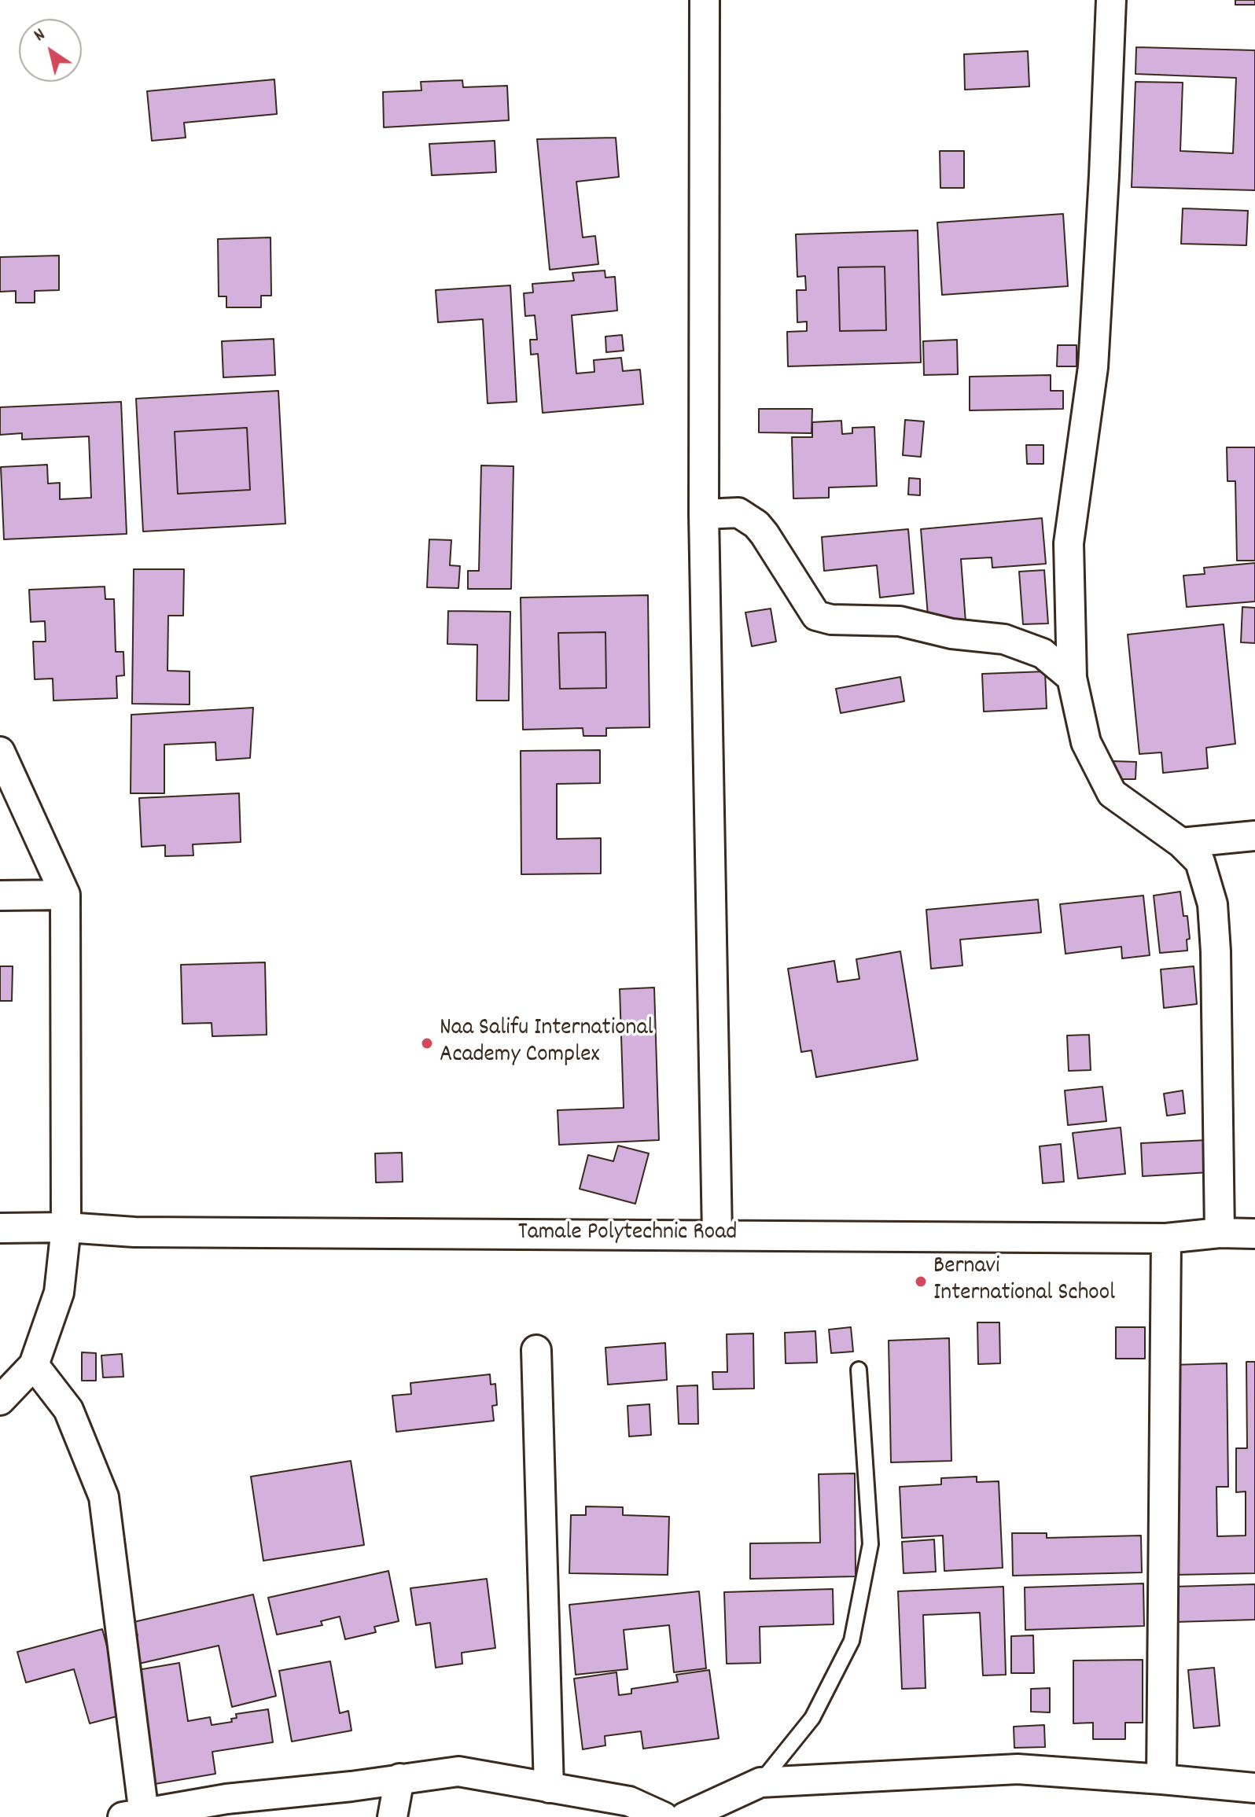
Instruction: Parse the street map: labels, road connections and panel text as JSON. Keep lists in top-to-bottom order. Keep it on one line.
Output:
{"streets":{"street":["Tamale Polytechnic Road"]},"places":["Naa Salifu International Academy Complex","Bernavi International School"],"north":"top left"}
